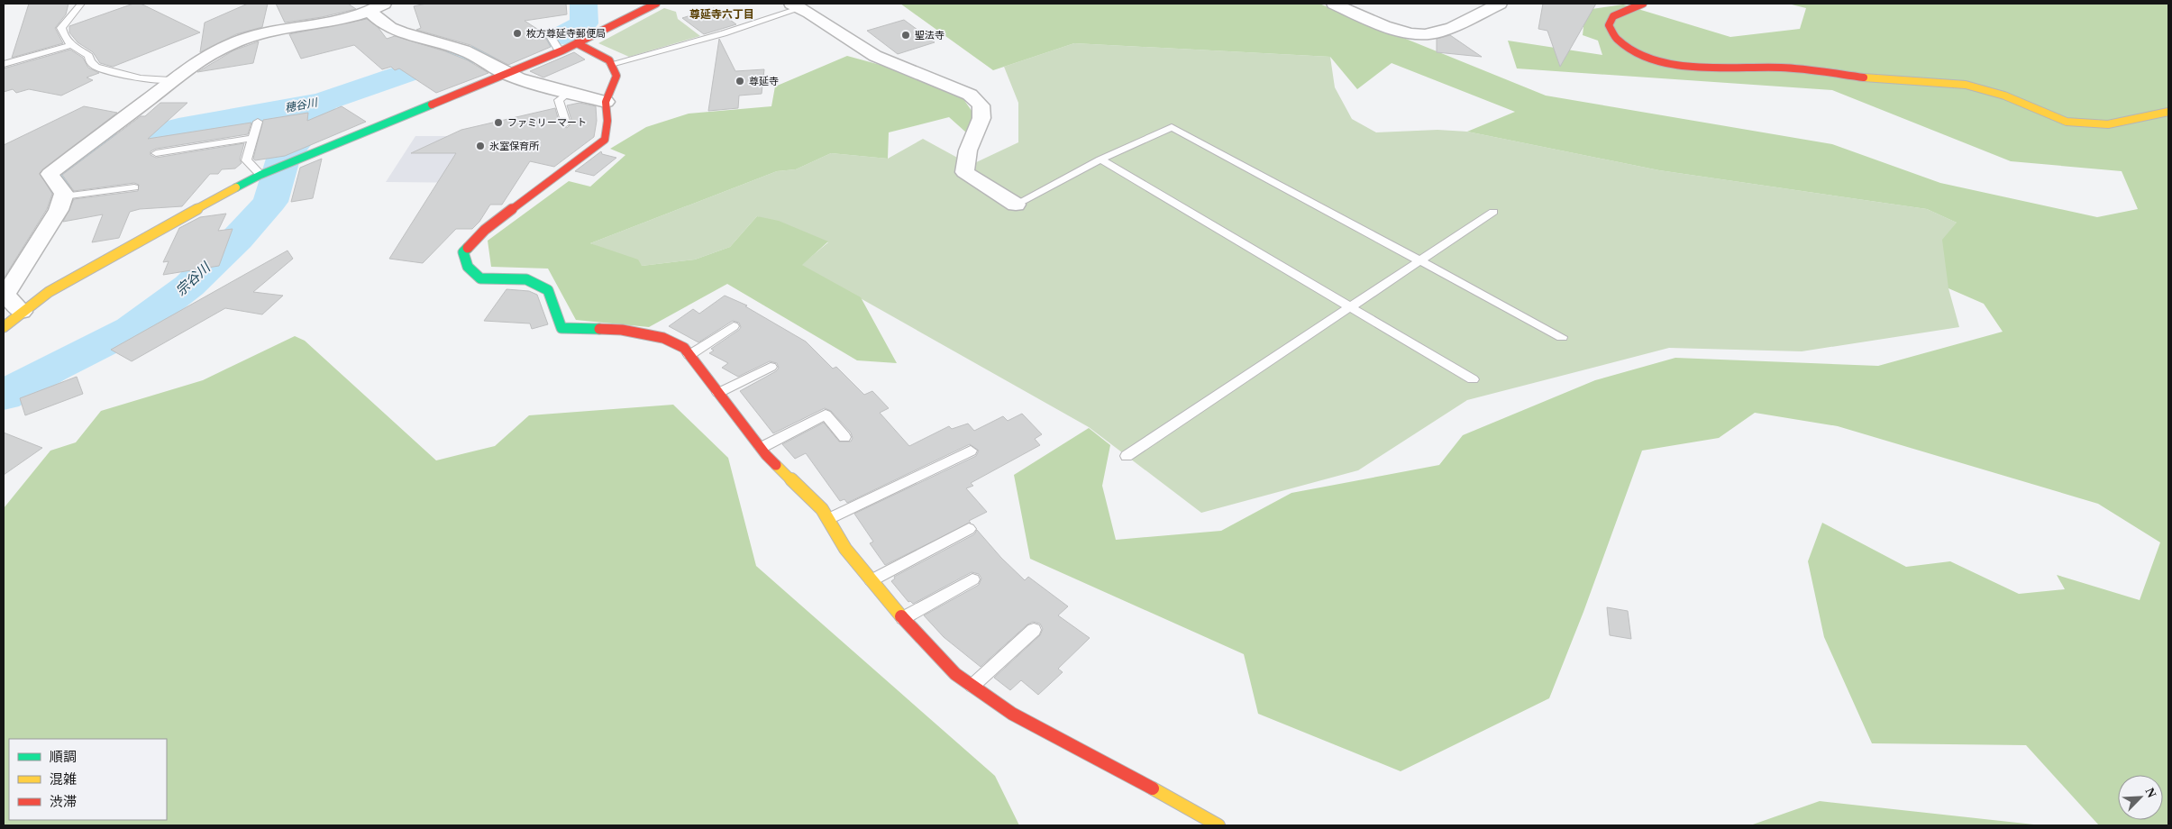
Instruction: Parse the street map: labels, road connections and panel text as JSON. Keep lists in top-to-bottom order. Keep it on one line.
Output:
{"districts":["尊延寺六丁目"],"water":["穂谷川","宗谷川"],"places":["枚方尊延寺郵便局","聖法寺","尊延寺","ファミリーマート","氷室保育所"],"legend":["順調","混雑","渋滞"],"north":"top right"}
